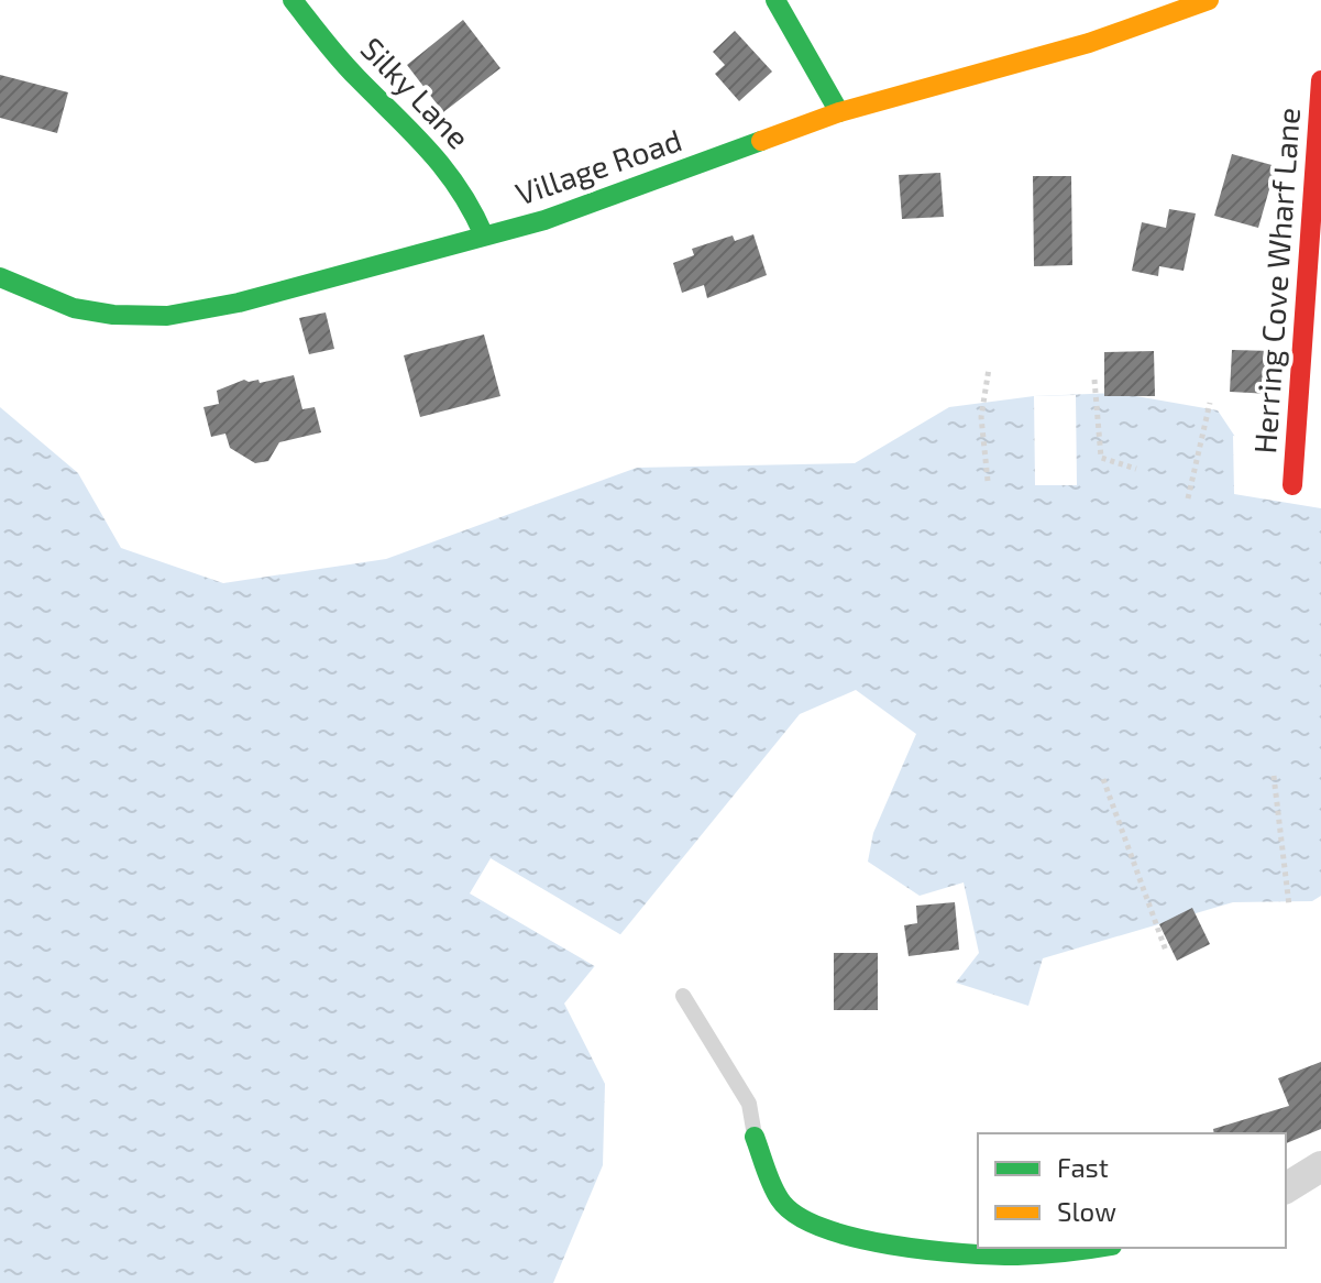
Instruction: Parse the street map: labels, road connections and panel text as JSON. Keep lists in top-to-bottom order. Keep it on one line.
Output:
{"streets":{"street":["Silky Lane","Village Road","Herring Cove Wharf Lane"]},"crossings":[["Silky Lane","Village Road"]],"legend":["Fast","Slow"]}
